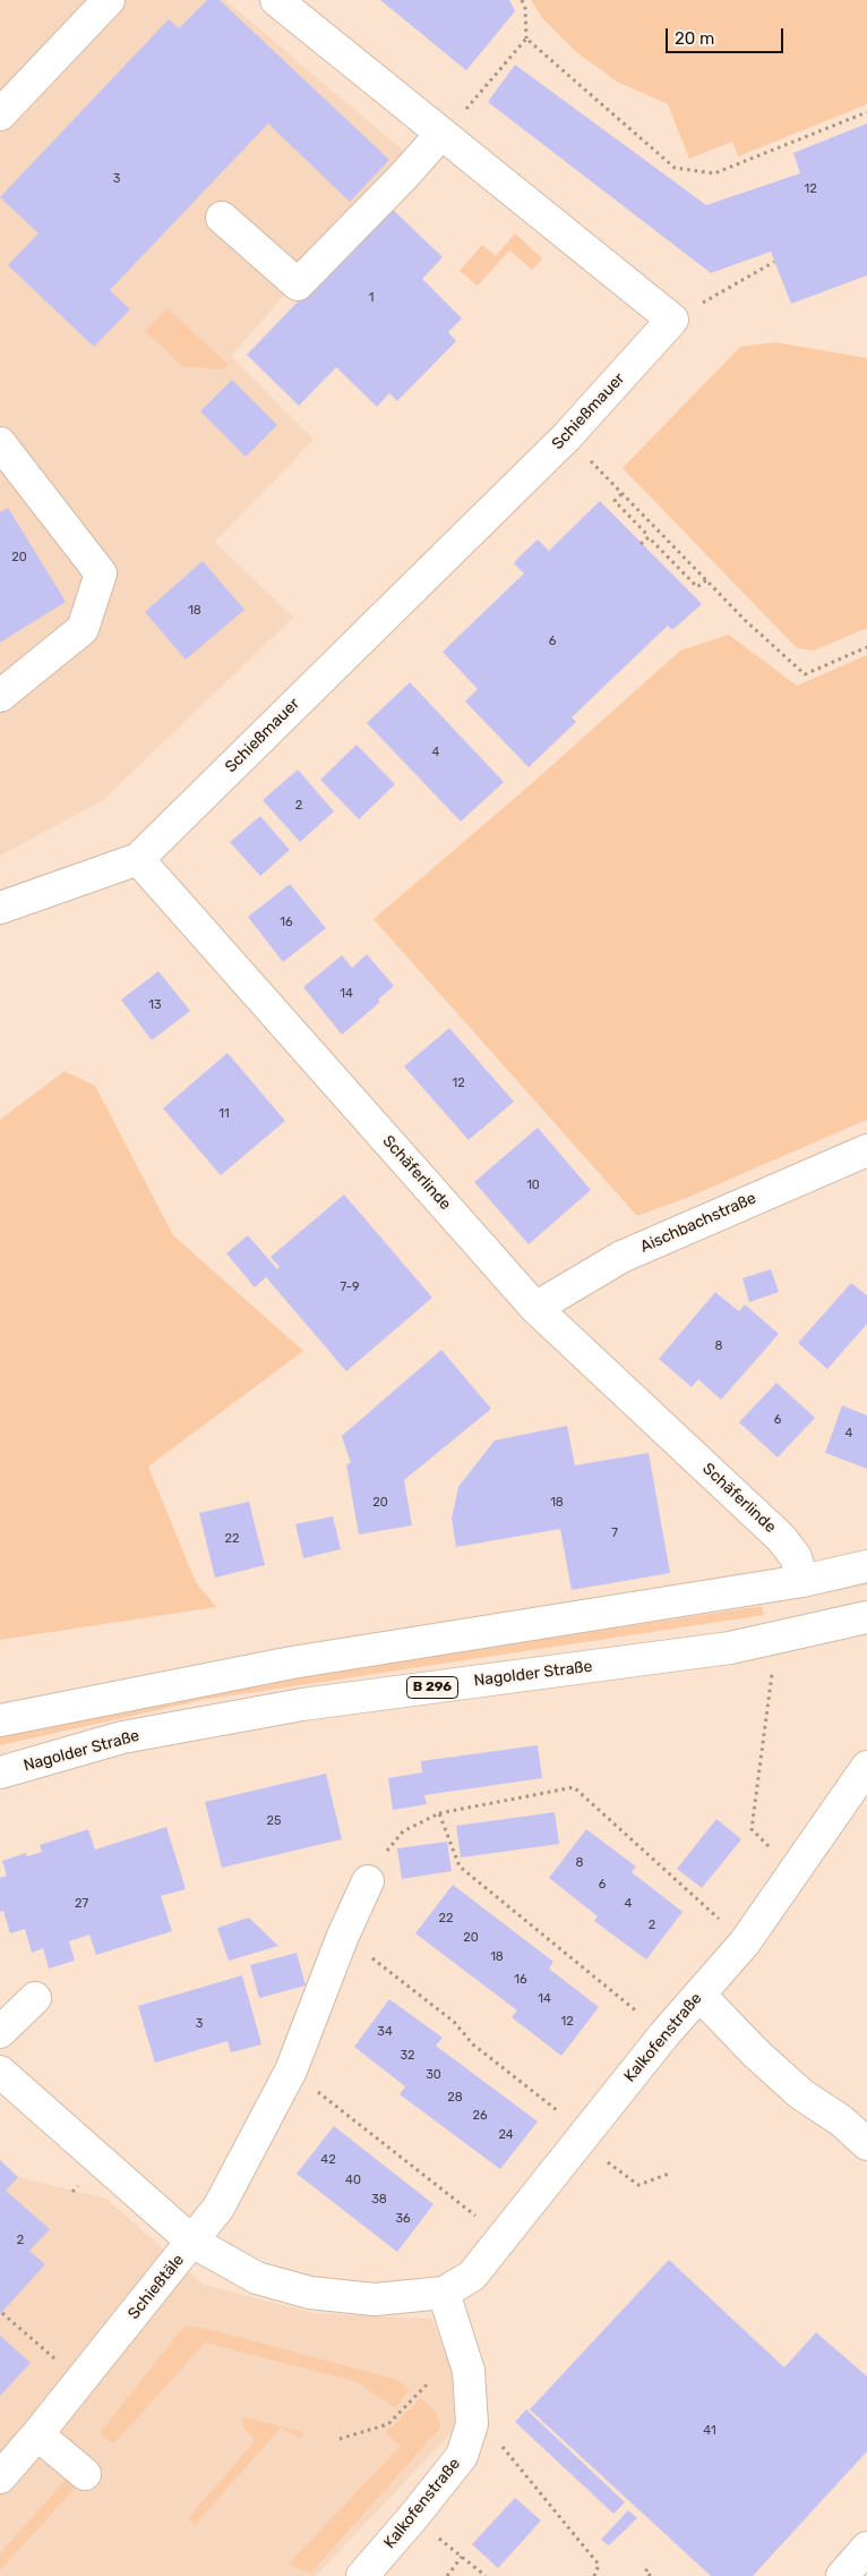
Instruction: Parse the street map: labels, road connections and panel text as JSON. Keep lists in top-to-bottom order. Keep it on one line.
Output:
{"streets":{"street":["Schießmauer","Schäferlinde","Aischbachstraße","Nagolder Straße","B 296","Kalkofenstraße","Schießtäle"]},"crossings":[["Schießmauer","Schäferlinde"],["Schäferlinde","Aischbachstraße"],["Kalkofenstraße","Schießtäle"]],"house_numbers":["3","12","1","20","18","6","4","2","16","14","13","12","11","10","7-9","8","6","4","20","18","7","22","25","8","6","27","4","22","2","20","18","16","14","12","3","34","32","30","28","26","24","42","40","38","36","2","41"],"scale_bar":"20 m"}
